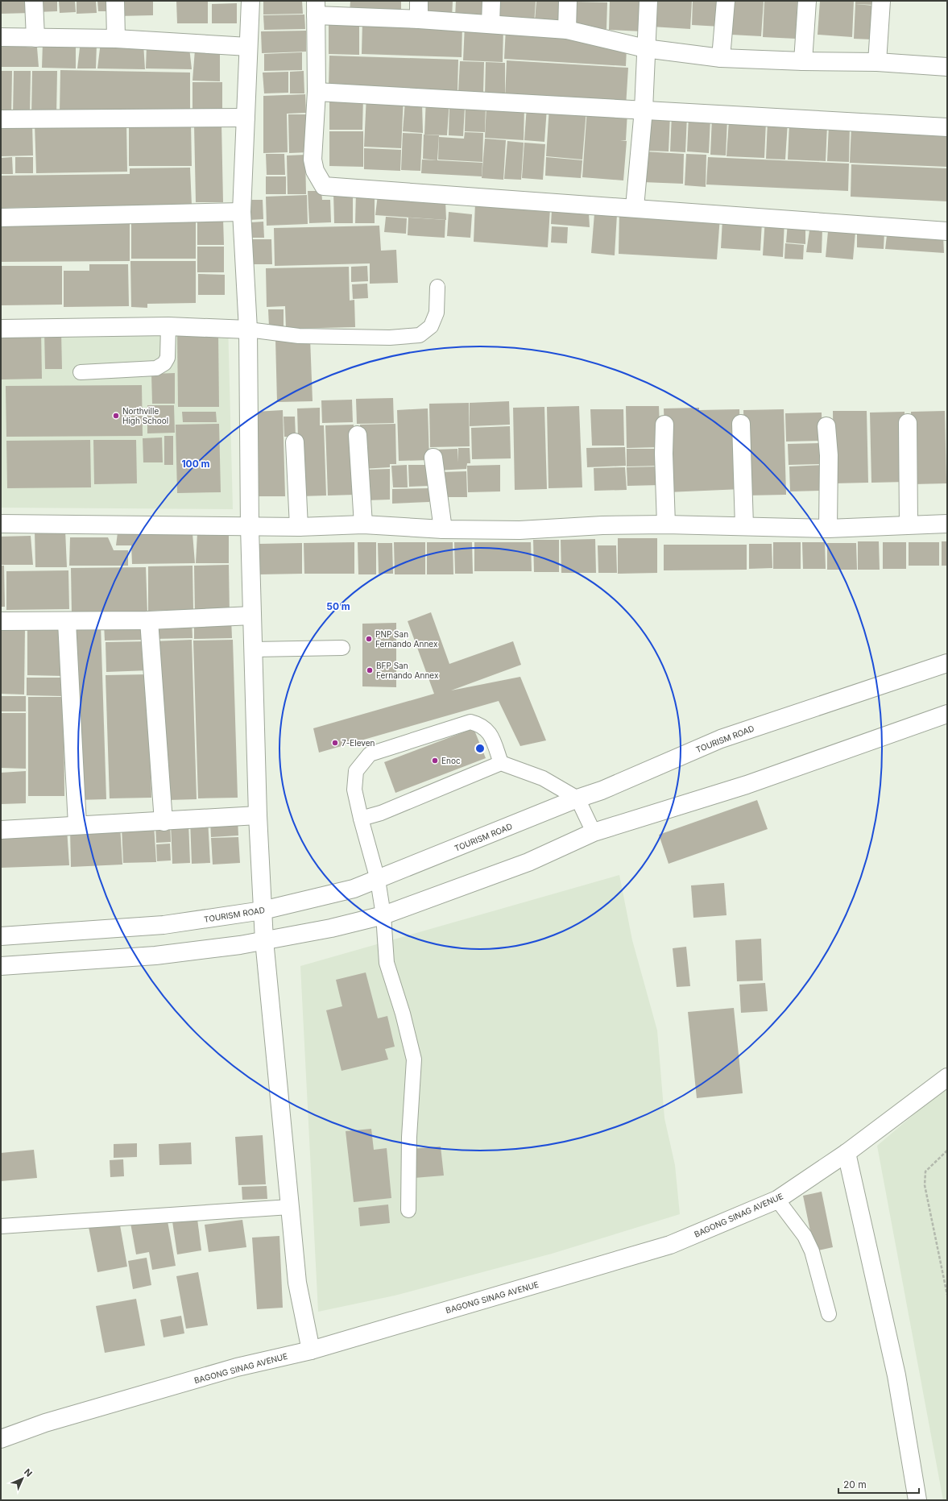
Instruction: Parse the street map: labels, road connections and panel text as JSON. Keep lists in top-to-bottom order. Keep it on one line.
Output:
{"streets":{"street":["TOURISM ROAD","BAGONG SINAG AVENUE"]},"places":["Northville High School","PNP San Fernando Annex","BFP San Fernando Annex","7-Eleven","Enoc"],"scale_bar":"20 m","north":"top right","rings":["100 m","50 m"]}
